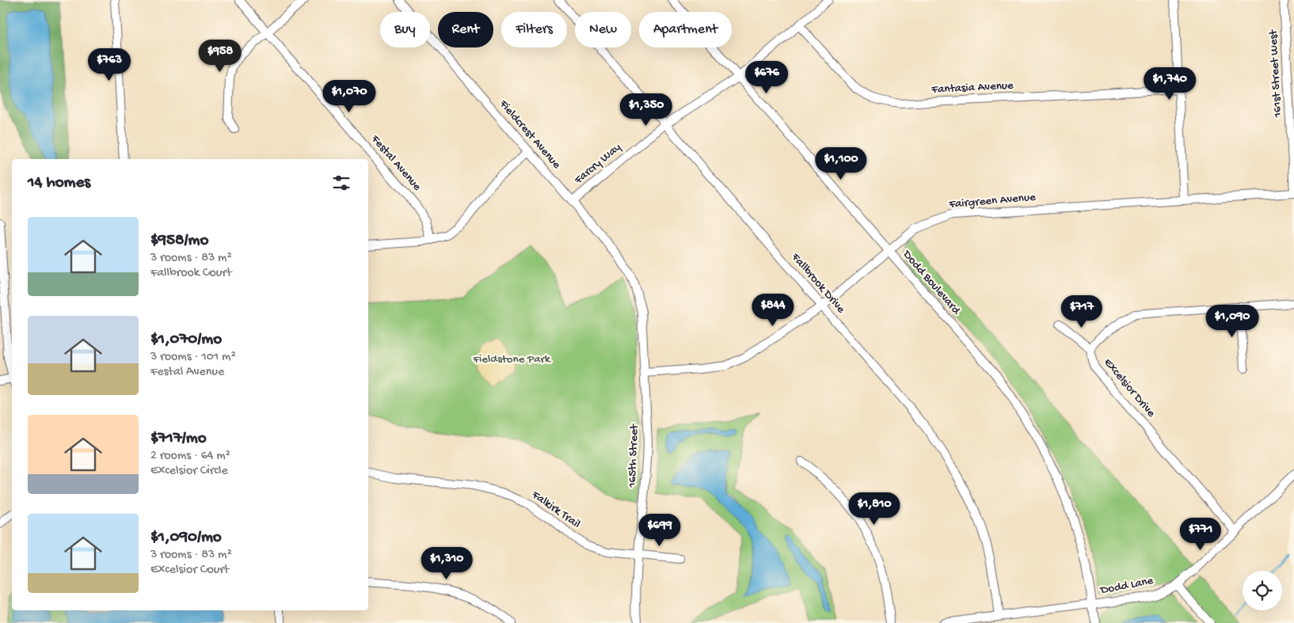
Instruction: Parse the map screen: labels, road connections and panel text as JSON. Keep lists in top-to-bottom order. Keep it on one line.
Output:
{"streets":{"street":["161st Street West","Fantasia Avenue","Fieldcrest Avenue","Festal Avenue","Farcry Way","Fairgreen Avenue","Dodd Boulevard","Fallbrook Drive","Excelsior Drive","165th Street","Falkirk Trail","Dodd Lane"]},"crossings":[["161st Street West","Fairgreen Avenue"],["Fantasia Avenue","Farcry Way"],["Fieldcrest Avenue","Farcry Way"],["Fieldcrest Avenue","165th Street"],["Farcry Way","Dodd Boulevard"],["Farcry Way","Fallbrook Drive"],["Fairgreen Avenue","Dodd Boulevard"],["Fairgreen Avenue","Fallbrook Drive"],["Fairgreen Avenue","165th Street"],["Dodd Boulevard","Dodd Lane"],["Fallbrook Drive","Dodd Lane"],["Excelsior Drive","Dodd Lane"],["165th Street","Falkirk Trail"]],"parks":["Fieldstone Park"],"page":{"chip":["Buy","Rent","Filters","New","Apartment"],"price":["$958","$763","$676","$1,740","$1,070","$1,350","$1,100","$844","$717","$1,090","$1,810","$699","$771","$1,310"],"heading":"14 homes","list":[{"name":"$958/mo","note":"3 rooms · 83 m² · Fallbrook Court"},{"name":"$1,070/mo","note":"3 rooms · 101 m² · Festal Avenue"},{"name":"$717/mo","note":"2 rooms · 64 m² · Excelsior Circle"},{"name":"$1,090/mo","note":"3 rooms · 83 m² · Excelsior Court"}]}}
